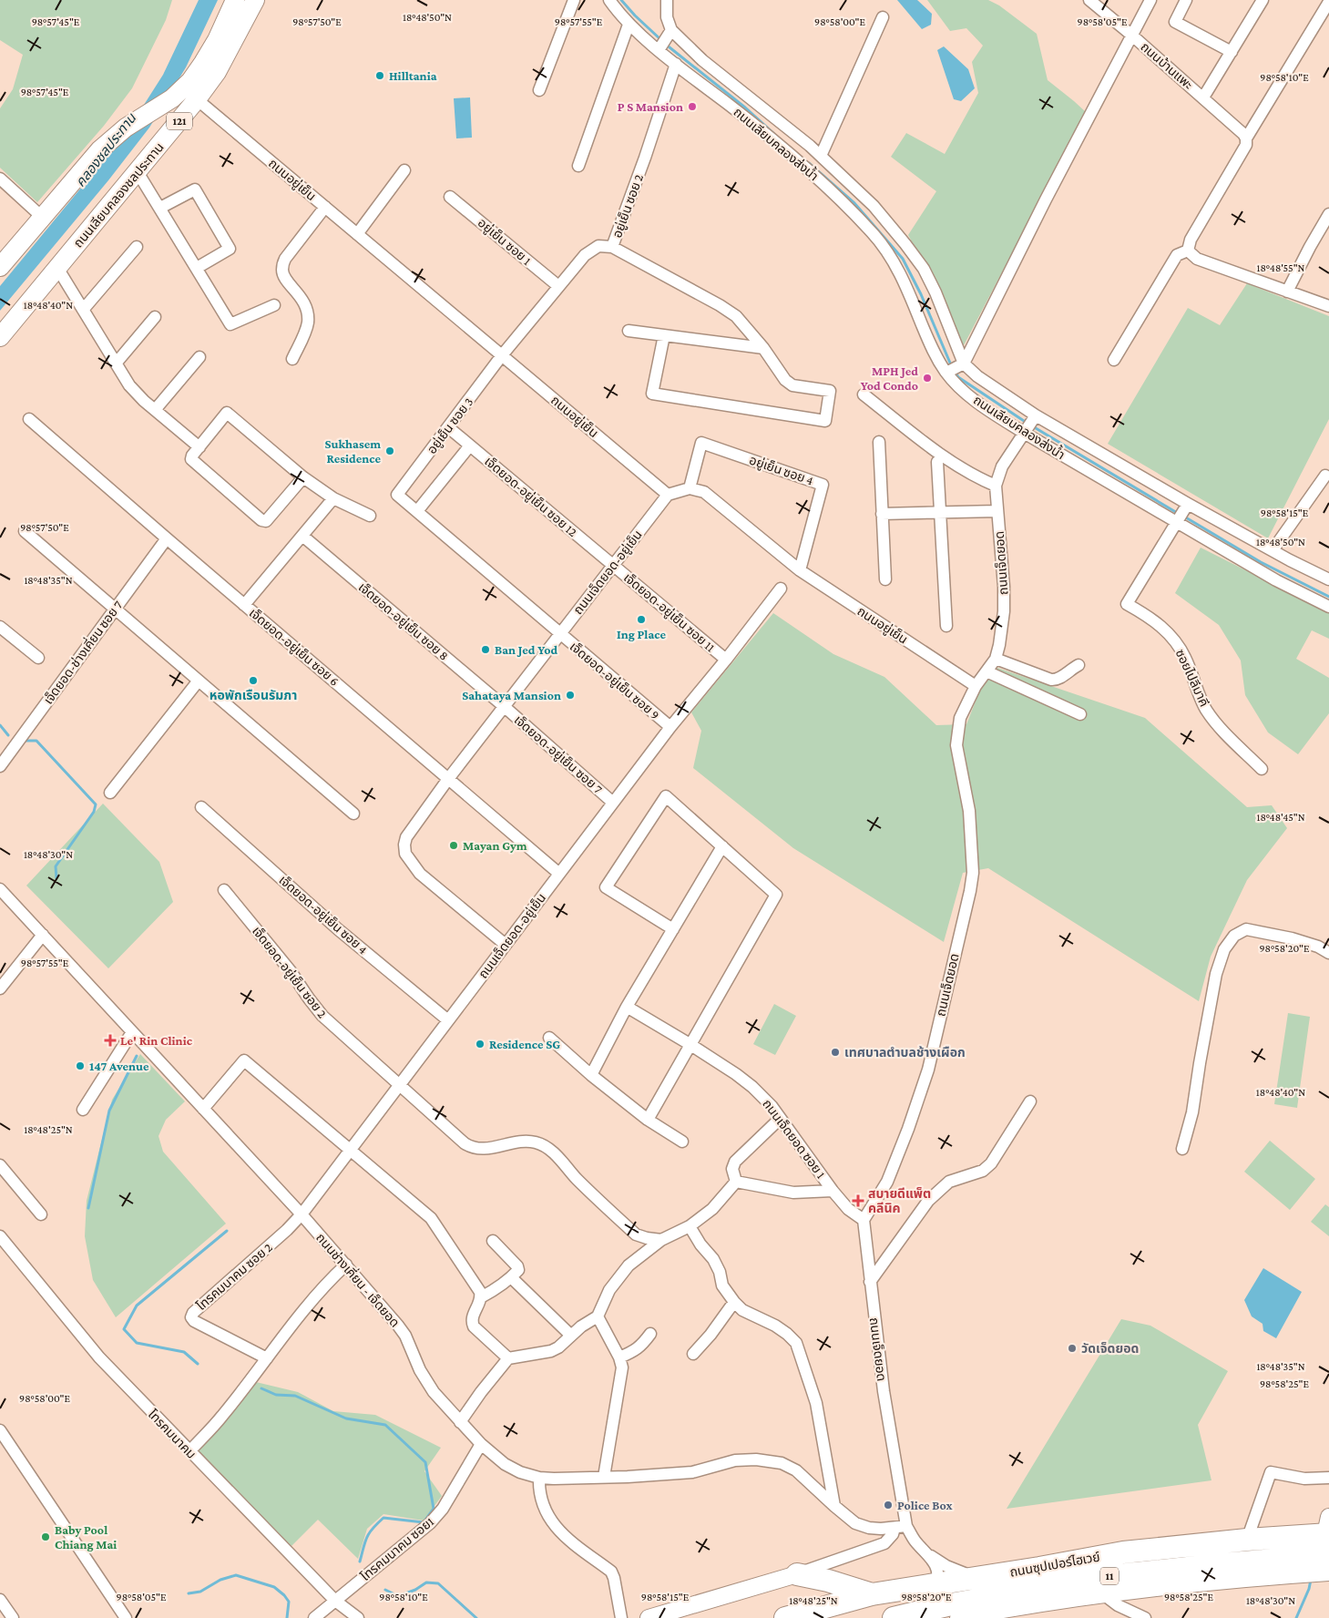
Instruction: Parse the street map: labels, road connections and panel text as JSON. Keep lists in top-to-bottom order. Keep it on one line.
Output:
{"streets":{"highway":["ถนนซุปเปอร์ไฮเวย์","11"],"main road":["121","ถนนเลียบคลองชลประทาน"],"street":["ถนนบ้านแพะ","ถนนเลียบคลองส่งน้ำ","ถนนอยู่เย็น","อยู่เย็น ซอย 2","อยู่เย็น ซอย 1","อยู่เย็น ซอย 3","อยู่เย็น ซอย 4","เจ็ดยอด-อยู่เย็น ซอย 12","ถนนเจ็ดยอด","ถนนเจ็ดยอด-อยู่เย็น","เจ็ดยอด-อยู่เย็น ซอย 11","เจ็ดยอด-อยู่เย็น ซอย 8","เจ็ดยอด-อยู่เย็น ซอย 6","เจ็ดยอด-ช่างเคี่ยน ซอย 7","ซอยไปลีมาคี","เจ็ดยอด-อยู่เย็น ซอย 9","เจ็ดยอด-อยู่เย็น ซอย 7","เจ็ดยอด-อยู่เย็น ซอย 4","เจ็ดยอด-อยู่เย็น ซอย 2","ถนนเจ็ดยอด ซอย 1","โทรคมนาคม ซอย 2","ถนนช่างเคี่ยน - เจ็ดยอด","โทรคมนาคม","โทรคมนาคม ซอย1"]},"crossings":[["ถนนบ้านแพะ","ถนนเลียบคลองส่งน้ำ"],["ถนนเลียบคลองส่งน้ำ","อยู่เย็น ซอย 2"],["ถนนเลียบคลองส่งน้ำ","ถนนเจ็ดยอด"],["ถนนเลียบคลองส่งน้ำ","ซอยไปลีมาคี"],["ถนนอยู่เย็น","ถนนเลียบคลองชลประทาน"],["ถนนอยู่เย็น","อยู่เย็น ซอย 2"],["ถนนอยู่เย็น","อยู่เย็น ซอย 3"],["ถนนอยู่เย็น","อยู่เย็น ซอย 4"],["ถนนอยู่เย็น","ถนนเจ็ดยอด"],["ถนนอยู่เย็น","ถนนเจ็ดยอด-อยู่เย็น"],["อยู่เย็น ซอย 2","อยู่เย็น ซอย 1"],["อยู่เย็น ซอย 2","อยู่เย็น ซอย 3"],["อยู่เย็น ซอย 3","เจ็ดยอด-อยู่เย็น ซอย 12"],["อยู่เย็น ซอย 3","เจ็ดยอด-อยู่เย็น ซอย 9"],["เจ็ดยอด-อยู่เย็น ซอย 12","ถนนเจ็ดยอด-อยู่เย็น"],["เจ็ดยอด-อยู่เย็น ซอย 12","เจ็ดยอด-อยู่เย็น ซอย 11"],["ถนนเจ็ดยอด","ถนนเจ็ดยอด ซอย 1"],["ถนนเจ็ดยอด","ถนนช่างเคี่ยน - เจ็ดยอด"],["ถนนเจ็ดยอด","ถนนซุปเปอร์ไฮเวย์"],["ถนนเจ็ดยอด-อยู่เย็น","เจ็ดยอด-อยู่เย็น ซอย 11"],["ถนนเจ็ดยอด-อยู่เย็น","เจ็ดยอด-อยู่เย็น ซอย 8"],["ถนนเจ็ดยอด-อยู่เย็น","เจ็ดยอด-อยู่เย็น ซอย 6"],["ถนนเจ็ดยอด-อยู่เย็น","เจ็ดยอด-อยู่เย็น ซอย 9"],["ถนนเจ็ดยอด-อยู่เย็น","เจ็ดยอด-อยู่เย็น ซอย 7"],["ถนนเจ็ดยอด-อยู่เย็น","เจ็ดยอด-อยู่เย็น ซอย 4"],["ถนนเจ็ดยอด-อยู่เย็น","เจ็ดยอด-อยู่เย็น ซอย 2"],["ถนนเจ็ดยอด-อยู่เย็น","โทรคมนาคม ซอย 2"],["ถนนเจ็ดยอด-อยู่เย็น","ถนนช่างเคี่ยน - เจ็ดยอด"],["เจ็ดยอด-อยู่เย็น ซอย 8","เจ็ดยอด-อยู่เย็น ซอย 7"],["เจ็ดยอด-อยู่เย็น ซอย 6","เจ็ดยอด-ช่างเคี่ยน ซอย 7"],["โทรคมนาคม ซอย 2","ถนนช่างเคี่ยน - เจ็ดยอด"],["ถนนช่างเคี่ยน - เจ็ดยอด","โทรคมนาคม ซอย1"],["โทรคมนาคม","โทรคมนาคม ซอย1"]],"water":["คลองชลประทาน"],"places":{"other":["Hilltania","P S Mansion","MPH Jed Yod Condo","Sukhasem Residence","Ing Place","Ban Jed Yod","หอพักเรือนรัมภา","Sahataya Mansion","Mayan Gym","Residence SG","เทศบาลตำบลช้างเผือก","147 Avenue","วัดเจ็ดยอด","Police Box","Baby Pool Chiang Mai"],"health":["Le' Rin Clinic","สบายดีแพ็ต คลีนิค"]},"coordinates":["18°48'50\"N","98°57'45\"E","98°57'50\"E","98°57'55\"E","98°58'00\"E","98°58'05\"E","98°58'10\"E","18°48'55\"N","18°48'40\"N","98°58'15\"E","18°48'35\"N","18°48'45\"N","18°48'30\"N","98°58'20\"E","18°48'25\"N","98°58'25\"E"]}
